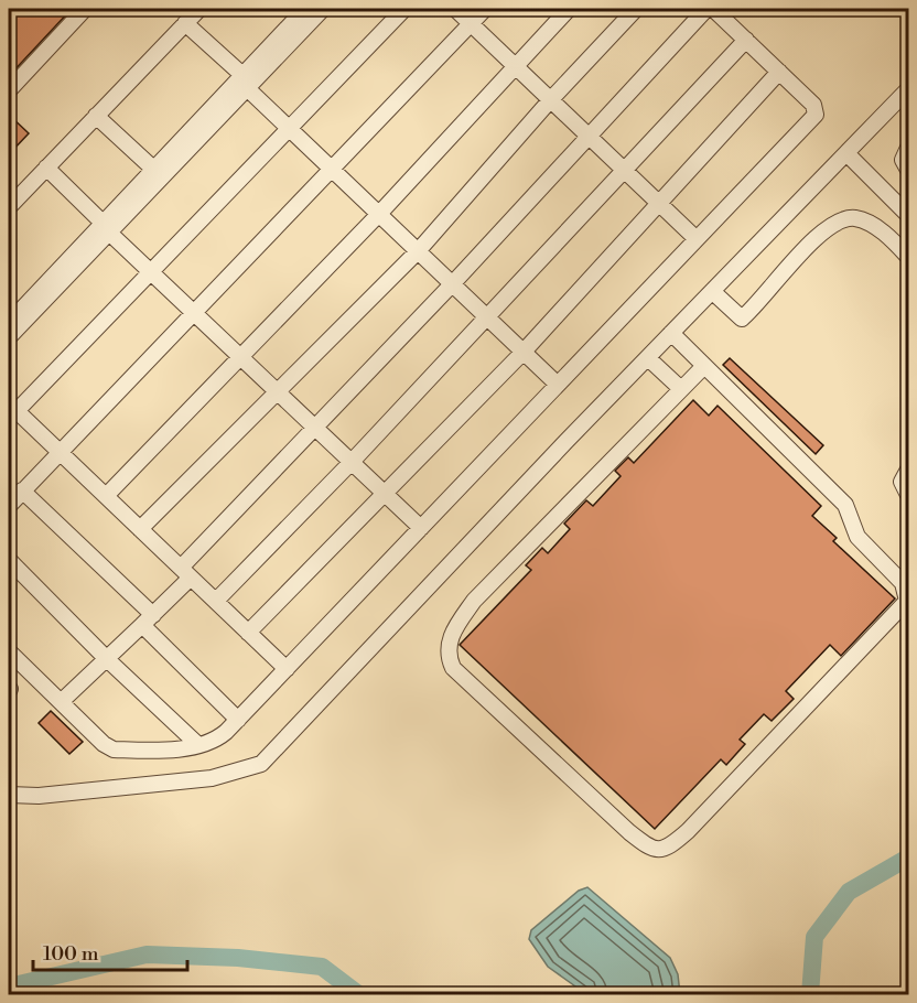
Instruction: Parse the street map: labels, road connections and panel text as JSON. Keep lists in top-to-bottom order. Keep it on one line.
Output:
{"scale_bar":"100 m"}
